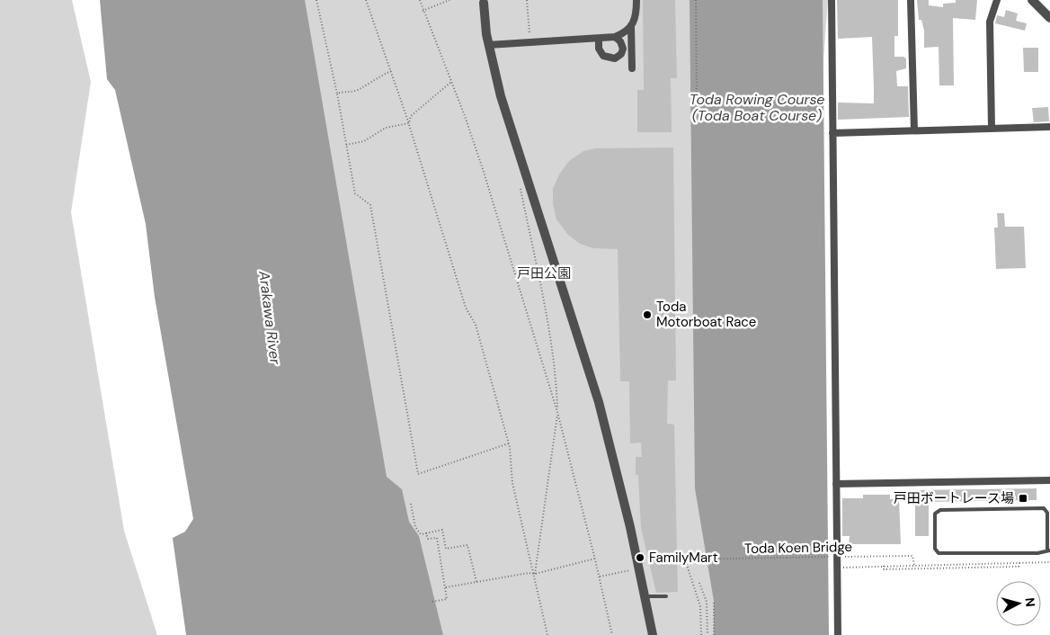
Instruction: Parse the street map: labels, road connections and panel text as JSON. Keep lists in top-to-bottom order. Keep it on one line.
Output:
{"streets":{"path":["Toda Koen Bridge"]},"water":["Toda Rowing Course (Toda Boat Course)","Arakawa River"],"parks":["戸田公園"],"places":{"other":["Toda Motorboat Race","FamilyMart"],"transit":["戸田ボートレース場"]},"north":"right"}
